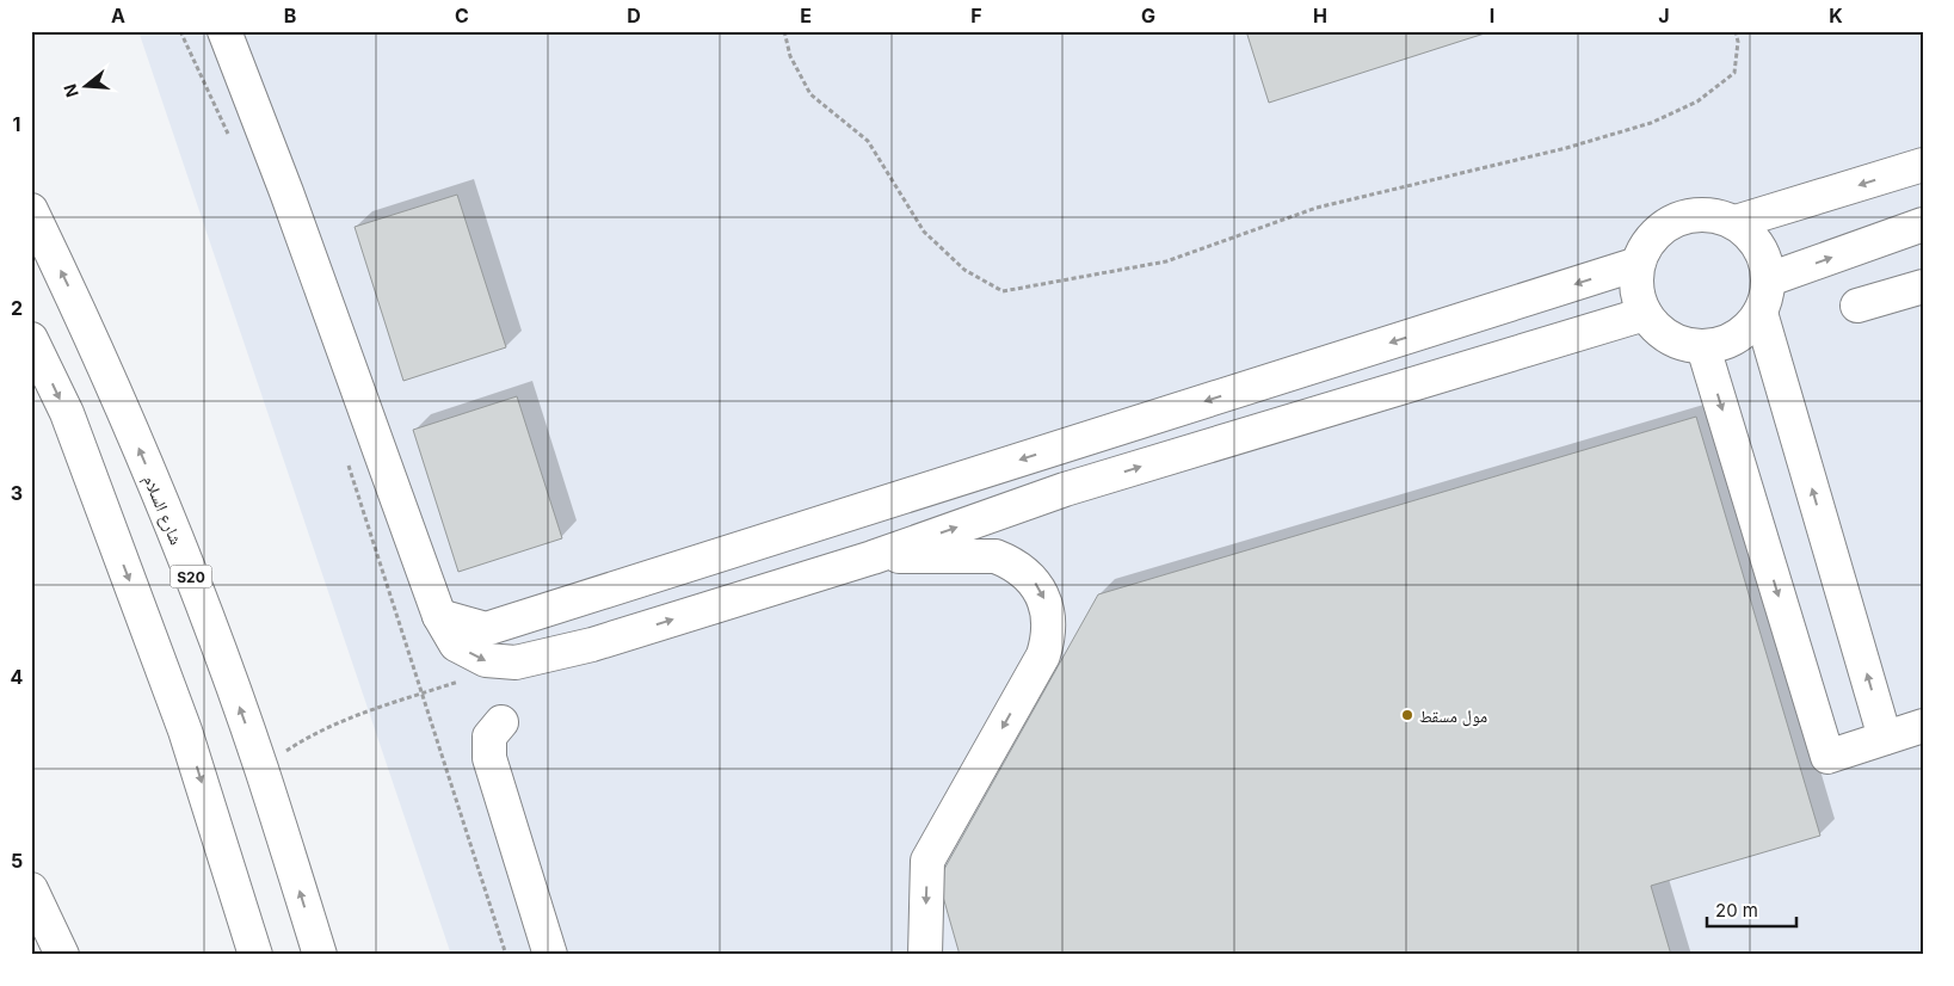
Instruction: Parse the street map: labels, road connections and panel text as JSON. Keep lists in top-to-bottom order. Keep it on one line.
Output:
{"streets":{"main road":["شارع السلام","S20"]},"places":["مول مسقط"],"scale_bar":"20 m","north":"left","grid":{"columns":["A","B","C","D","E","F","G","H","I","J","K"],"rows":["1","2","3","4","5"]}}
